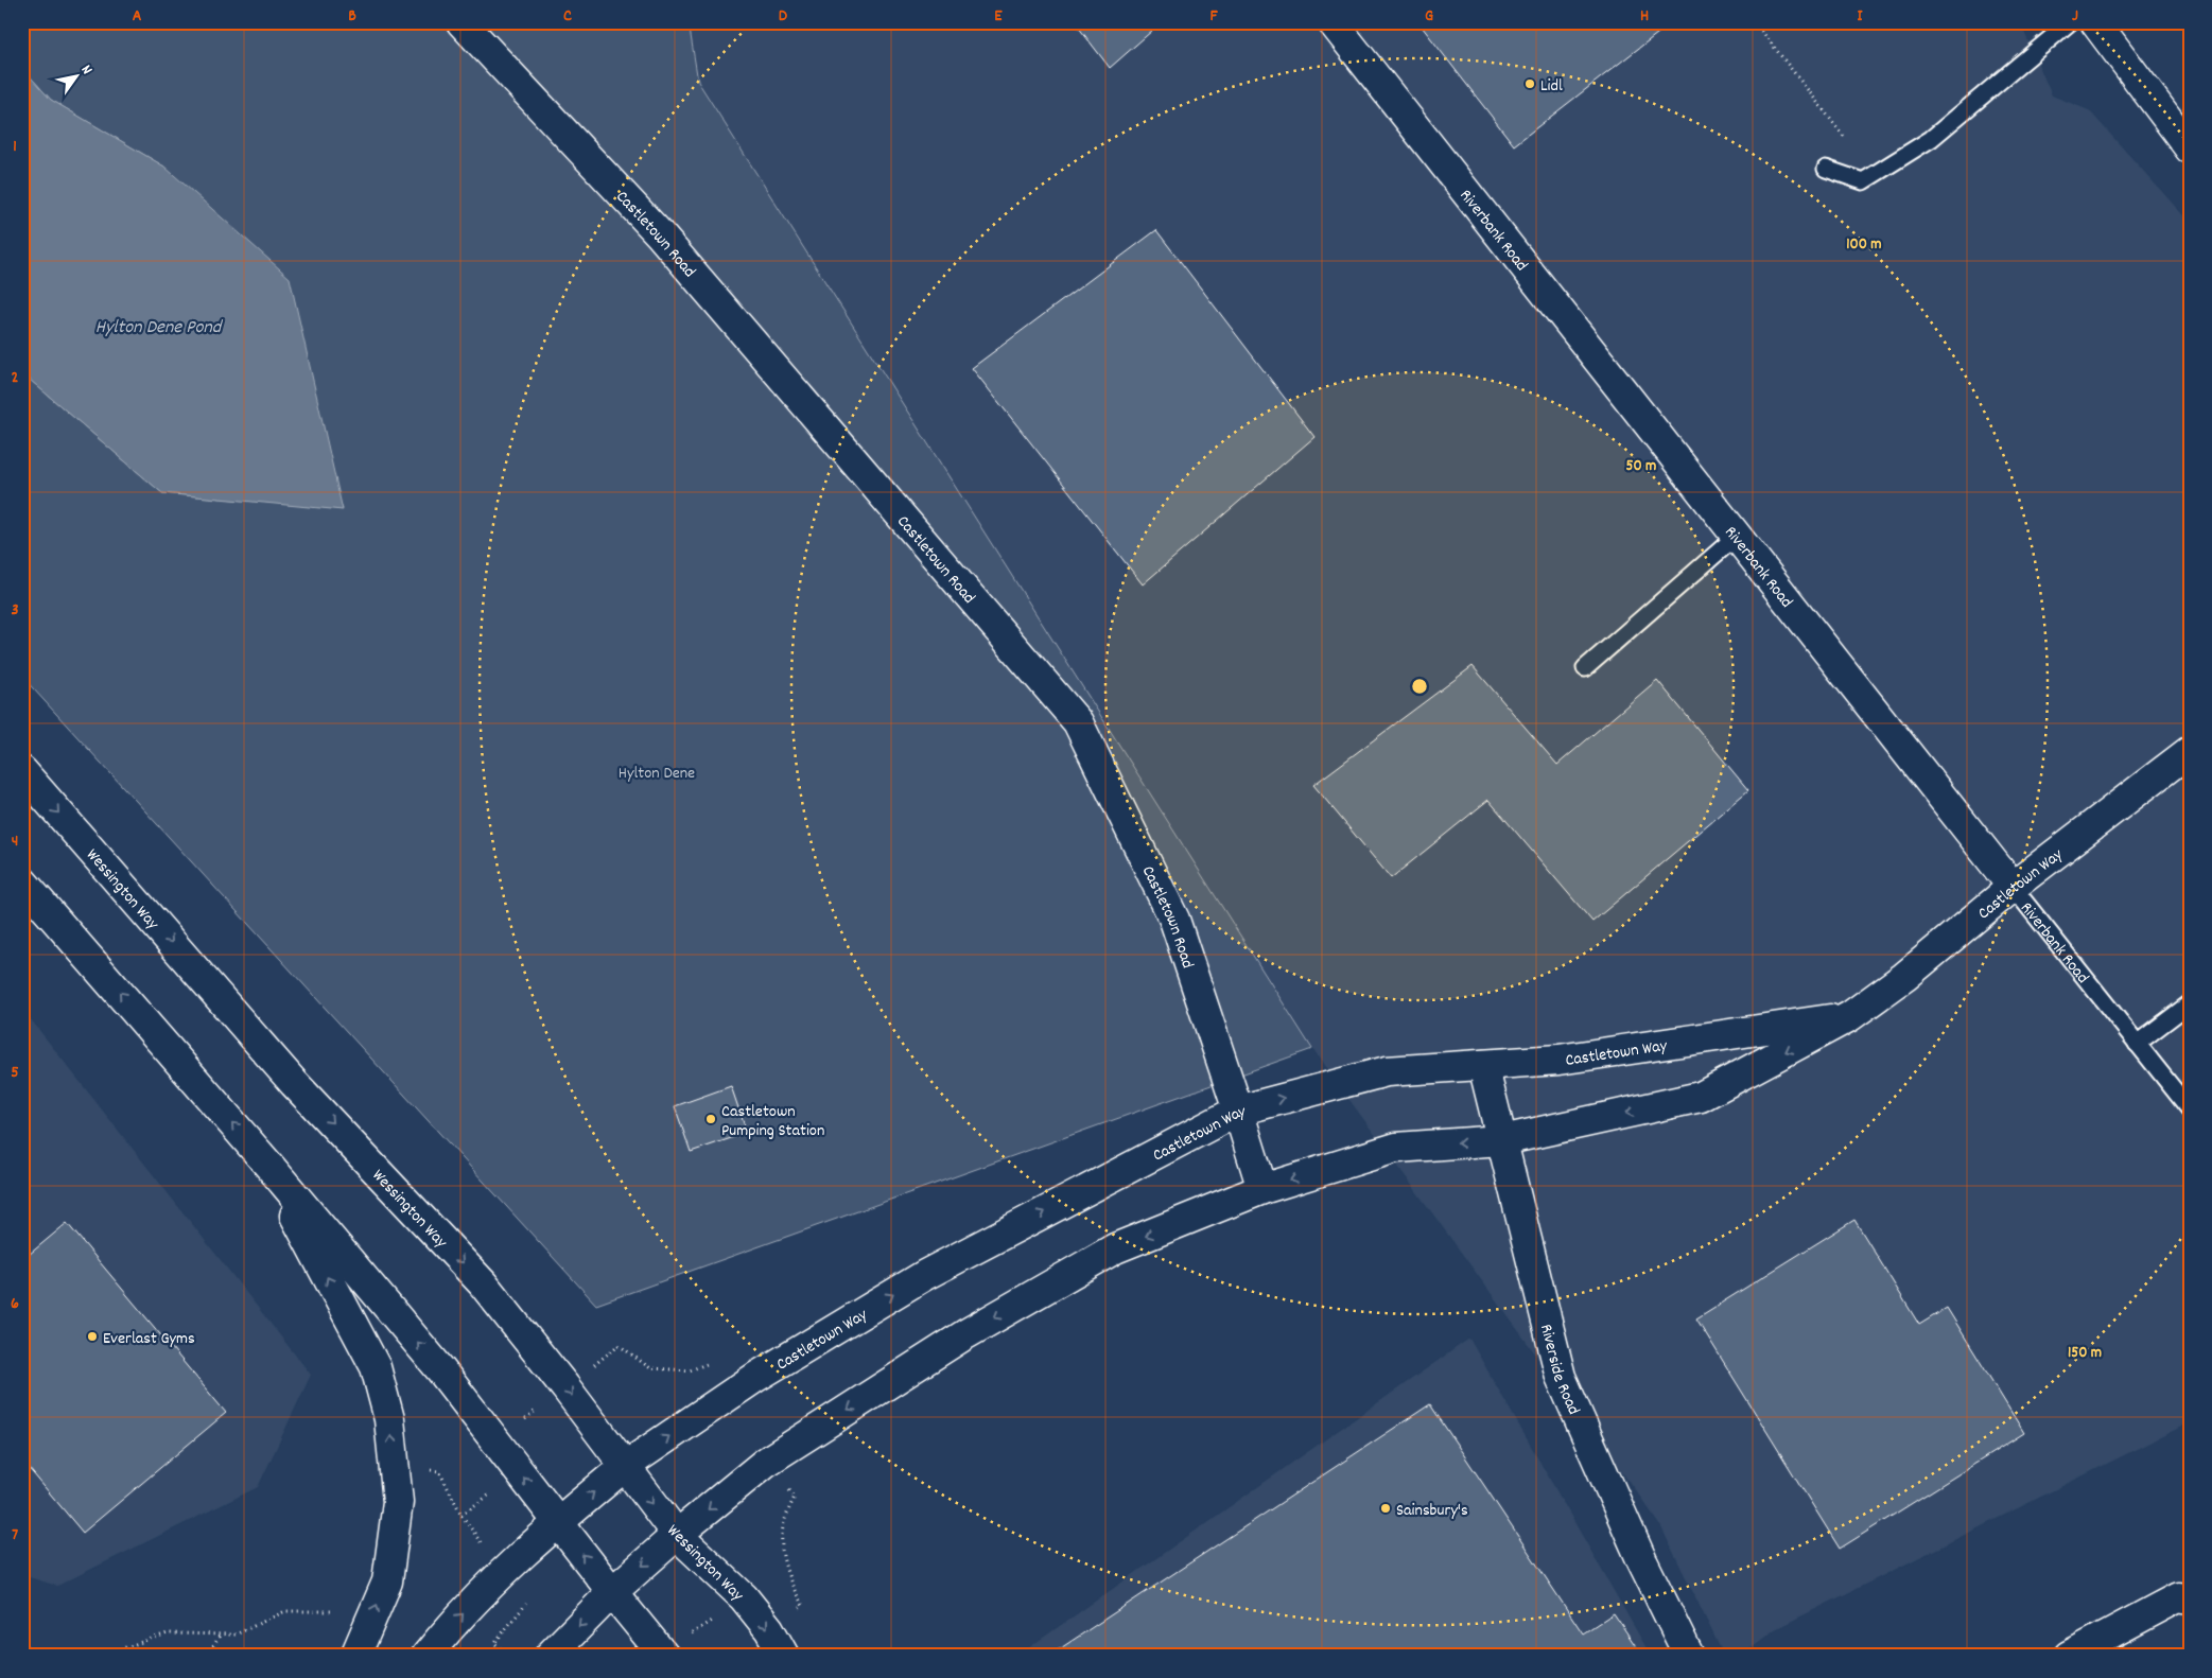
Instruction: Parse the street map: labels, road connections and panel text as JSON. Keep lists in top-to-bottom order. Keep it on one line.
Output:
{"streets":{"main road":["Riverbank Road","Castletown Road","Castletown Way","Wessington Way","Riverside Road"]},"crossings":[["Riverbank Road","Castletown Way"],["Castletown Road","Castletown Way"],["Castletown Way","Wessington Way"],["Castletown Way","Riverside Road"]],"water":["Hylton Dene Pond"],"parks":["Hylton Dene"],"places":["Lidl","Castletown Pumping Station","Everlast Gyms","Sainsbury's"],"north":"top right","grid":{"columns":["A","B","C","D","E","F","G","H","I","J"],"rows":["1","2","3","4","5","6","7"]},"rings":["100 m","50 m","150 m"]}
